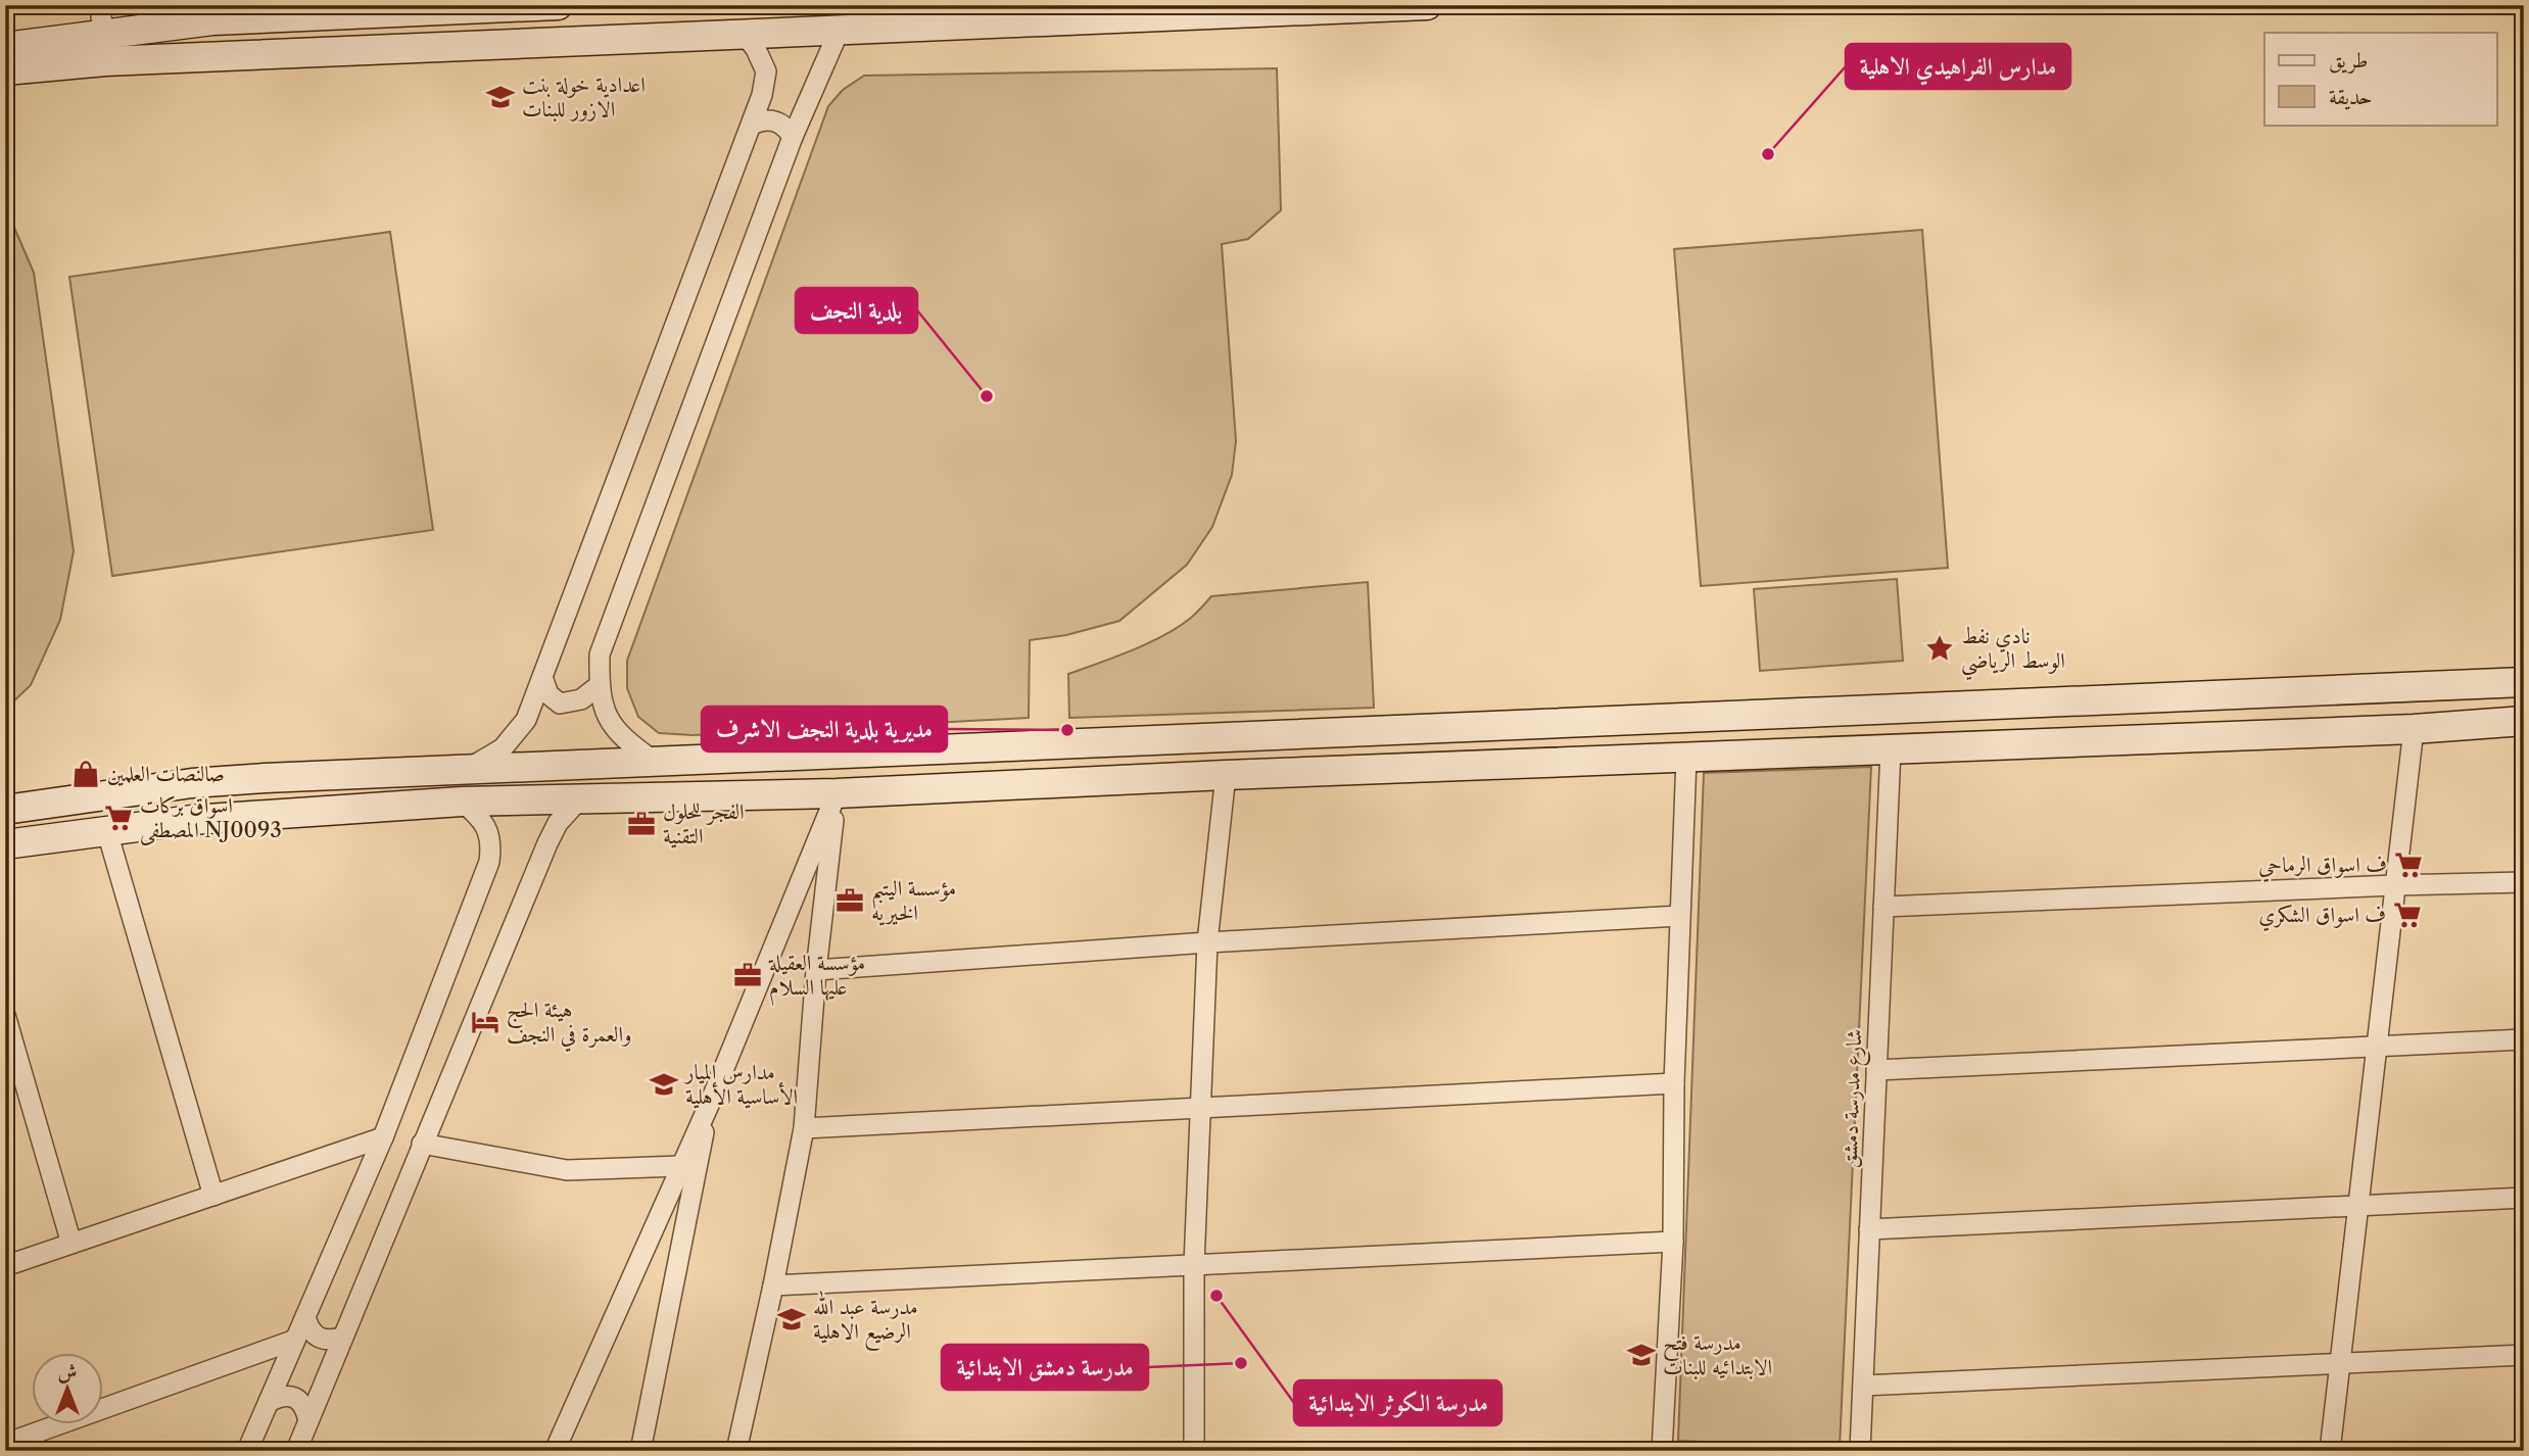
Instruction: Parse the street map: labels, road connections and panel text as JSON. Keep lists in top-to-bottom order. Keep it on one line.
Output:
{"streets":{"street":["شارع مدرسة دمشق"]},"places":{"school or university":["اعدادية خولة بنت الازور للبنات","مدارس الميار الأساسية الأهلية","مدرسة عبد الله الرضيع الاهلية","مدرسة فتح الابتدائيه للبنات"],"other":["مدارس الفراهيدي الاهلية","بلدية النجف","مديرية بلدية النجف الاشرف","مدرسة الكوثر الابتدائية","مدرسة دمشق الابتدائية"],"place":["نادي نفط الوسط الرياضي"],"shop":["صالنصات العلمين"],"supermarket":["اسواق بركات المصطفى NJ0093","ف اسواق الرماحي","ف اسواق الشكري"],"office":["الفجر للحلول التقنية","مؤسسة اليتبم الخيريه","مؤسسة العقيلة عليها السلام"],"hotel":["هيئة الحج والعمرة في النجف"]},"legend":["طريق","حديقة"],"north":"top"}
